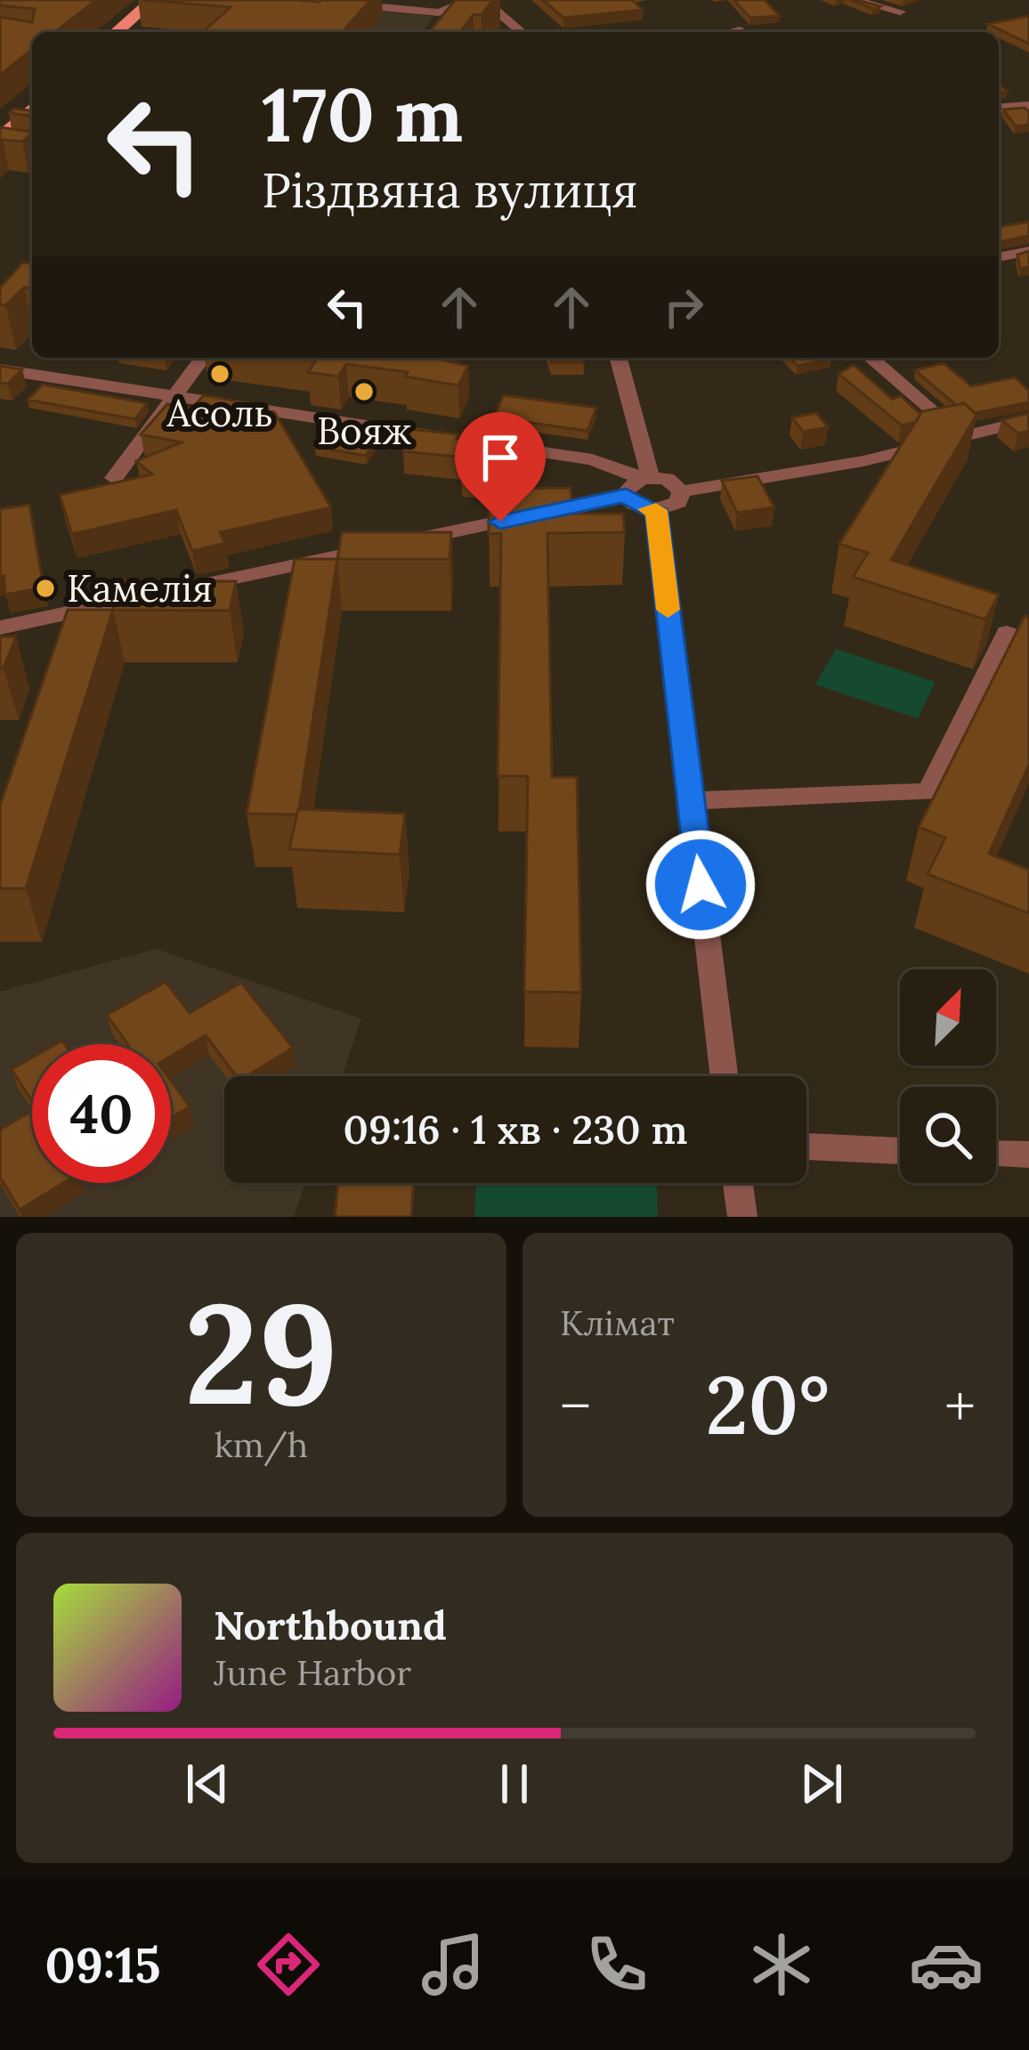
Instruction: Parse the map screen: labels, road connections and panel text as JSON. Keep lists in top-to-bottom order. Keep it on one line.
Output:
{"places":["Асоль","Вояж","Камелія"],"north":"top right","page":{"turn":["170 m","Різдвяна вулиця"],"limit":"40","trip":"09:16 · 1 хв · 230 m","tile":[["29","km/h"],"Клімат"],"heat":["−","20°","+"],"song":["Northbound","June Harbor"],"tabs":"09:15"}}
